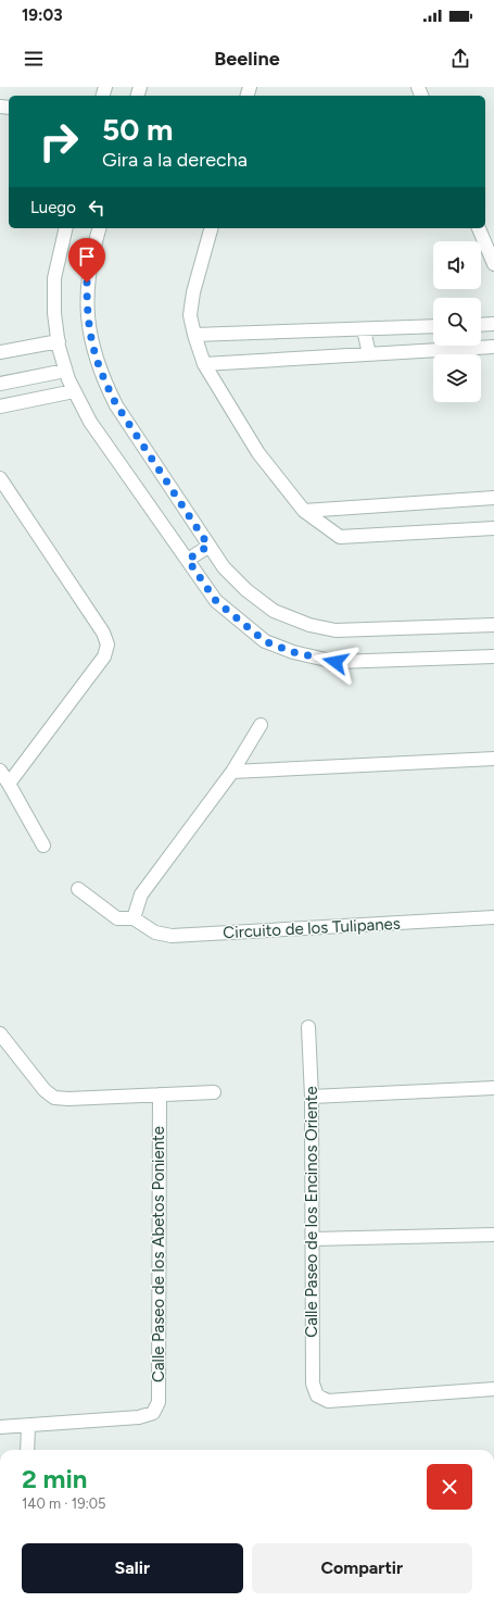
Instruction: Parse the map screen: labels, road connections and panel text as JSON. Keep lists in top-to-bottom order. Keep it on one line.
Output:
{"streets":{"street":["Circuito de los Tulipanes","Calle Paseo de los Encinos Oriente","Calle Paseo de los Abetos Poniente"]},"page":{"status":"19:03","header":"Beeline","turn":["50 m","Gira a la derecha"],"then":"Luego","heading":["2 min","140 m · 19:05"],"buttons":["Salir","Compartir"]}}
